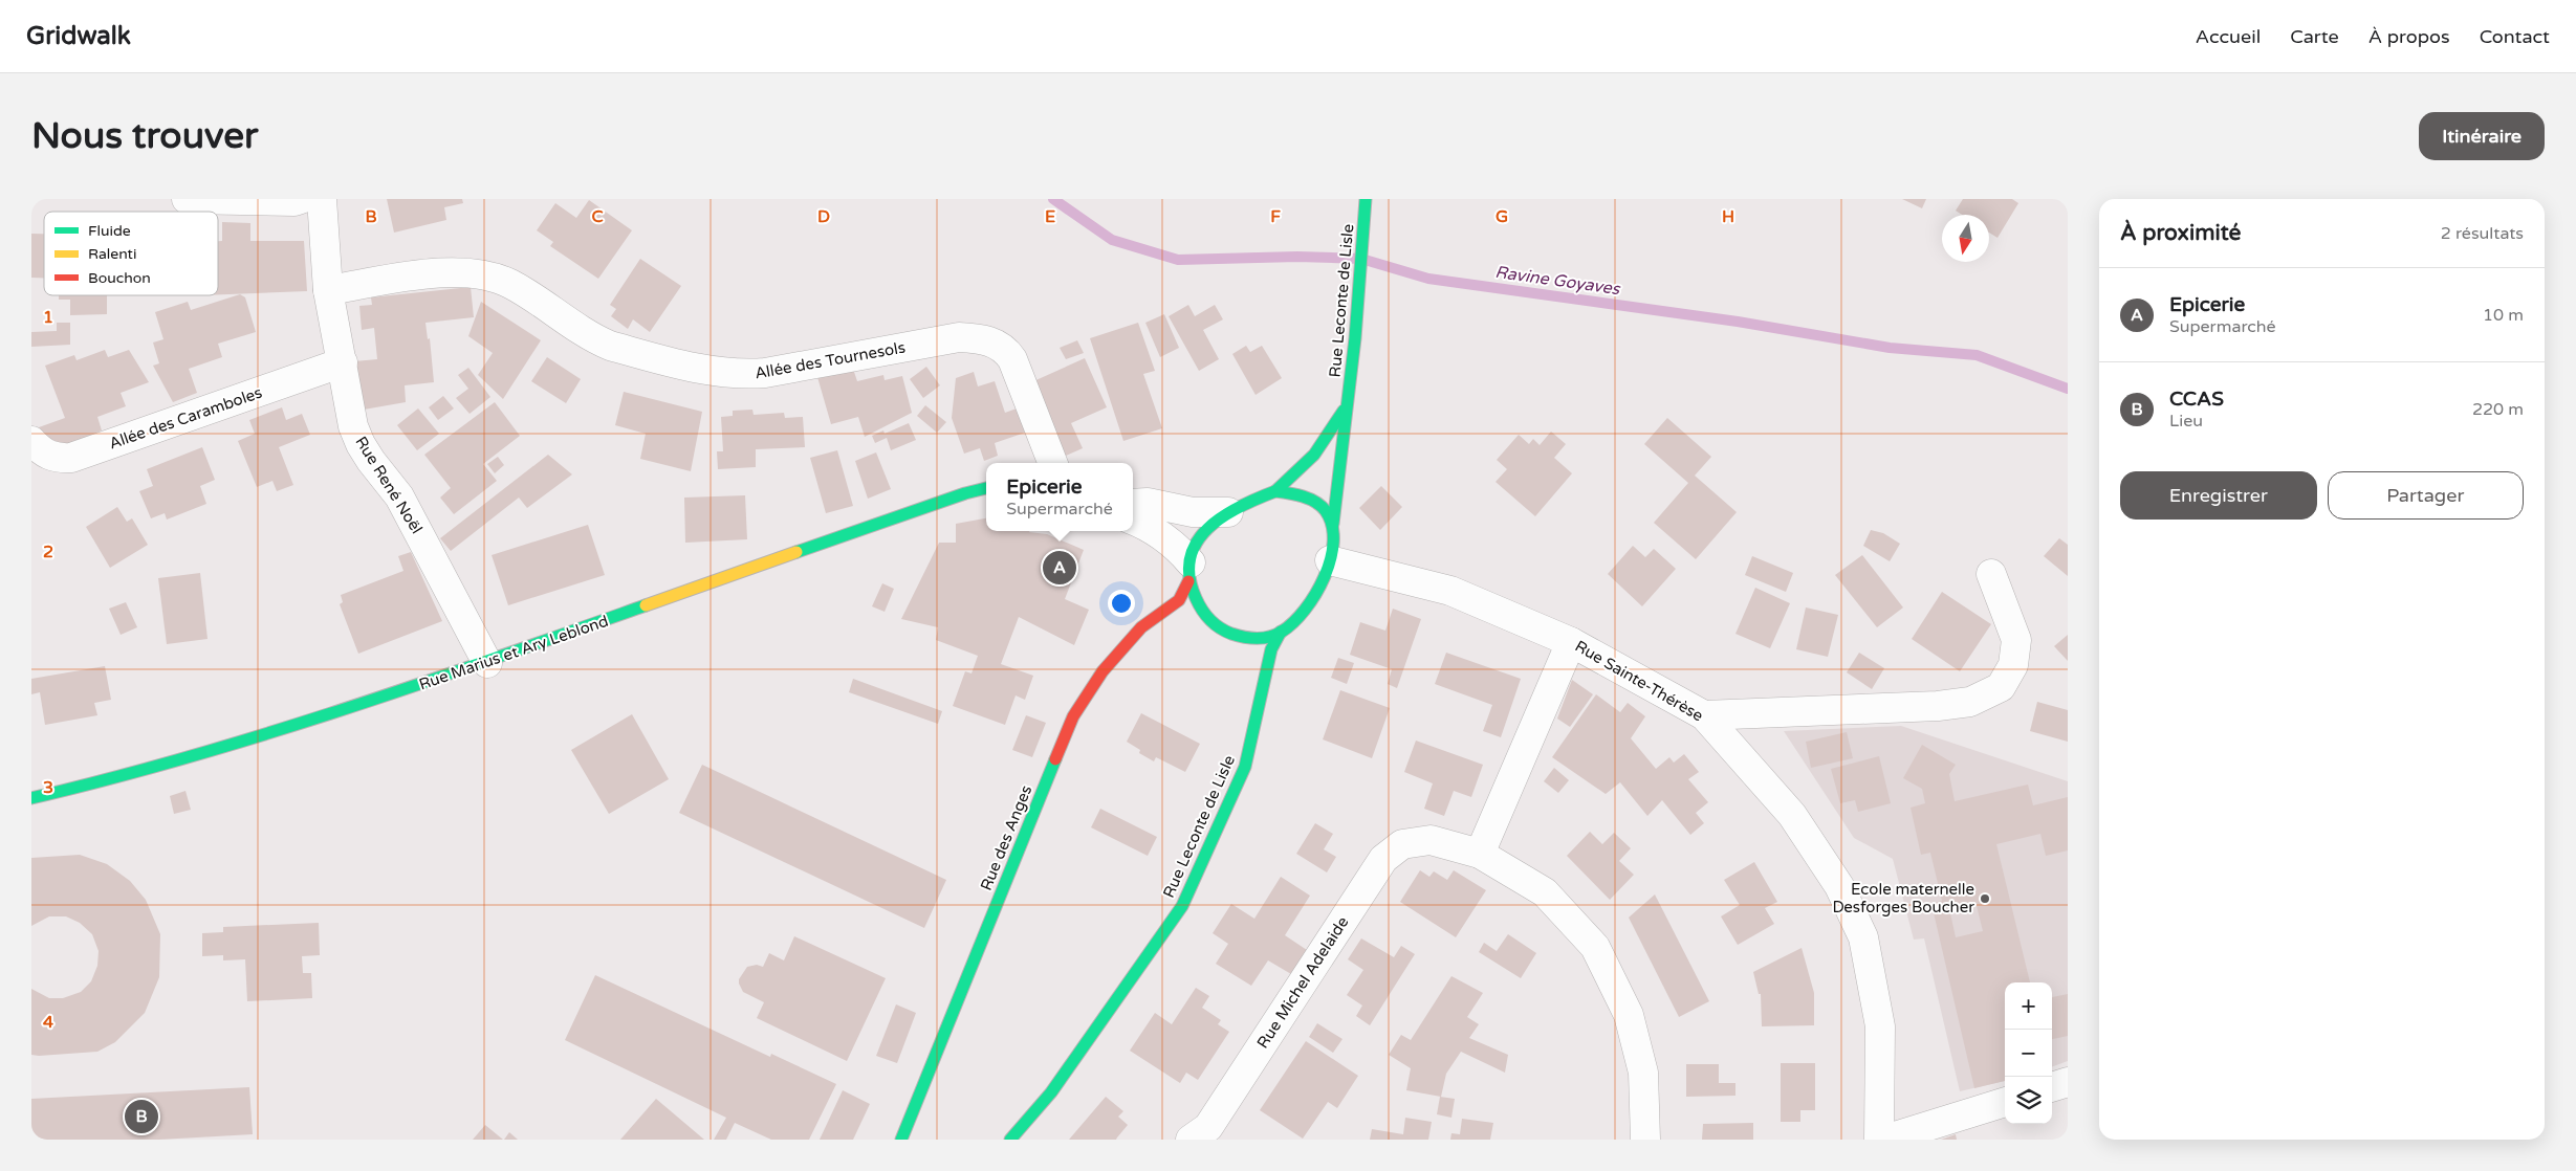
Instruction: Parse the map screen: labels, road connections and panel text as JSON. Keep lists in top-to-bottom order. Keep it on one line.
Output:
{"streets":{"street":["Rue Leconte de Lisle","Allée des Tournesols","Allée des Caramboles","Rue René Noël","Rue Marius et Ary Leblond","Rue Sainte-Thérèse","Rue des Anges","Rue Michel Adelaide"]},"crossings":[["Rue Leconte de Lisle","Rue Sainte-Thérèse"],["Rue Leconte de Lisle","Rue des Anges"],["Allée des Tournesols","Rue René Noël"],["Allée des Caramboles","Rue René Noël"],["Rue René Noël","Rue Marius et Ary Leblond"],["Rue Sainte-Thérèse","Rue des Anges"]],"water":["Ravine Goyaves"],"places":["Ecole maternelle Desforges Boucher"],"legend":["Fluide","Ralenti","Bouchon"],"north":"bottom","page":{"header":"Gridwalk","nav":["Accueil","Carte","À propos","Contact"],"buttons":["Itinéraire",["Enregistrer","Partager"]],"title":"Nous trouver","heading":["À proximité","2 résultats"],"list":[{"mark":"A","name":"Epicerie","note":"Supermarché","value":"10 m"},{"mark":"B","name":"CCAS","note":"Lieu","value":"220 m"}],"popup":["Epicerie","Supermarché"],"pins":["A","B"],"map_buttons":["+","−"]},"grid":{"columns":["B","C","D","E","F","G","H"],"rows":["1","2","3","4"]}}
